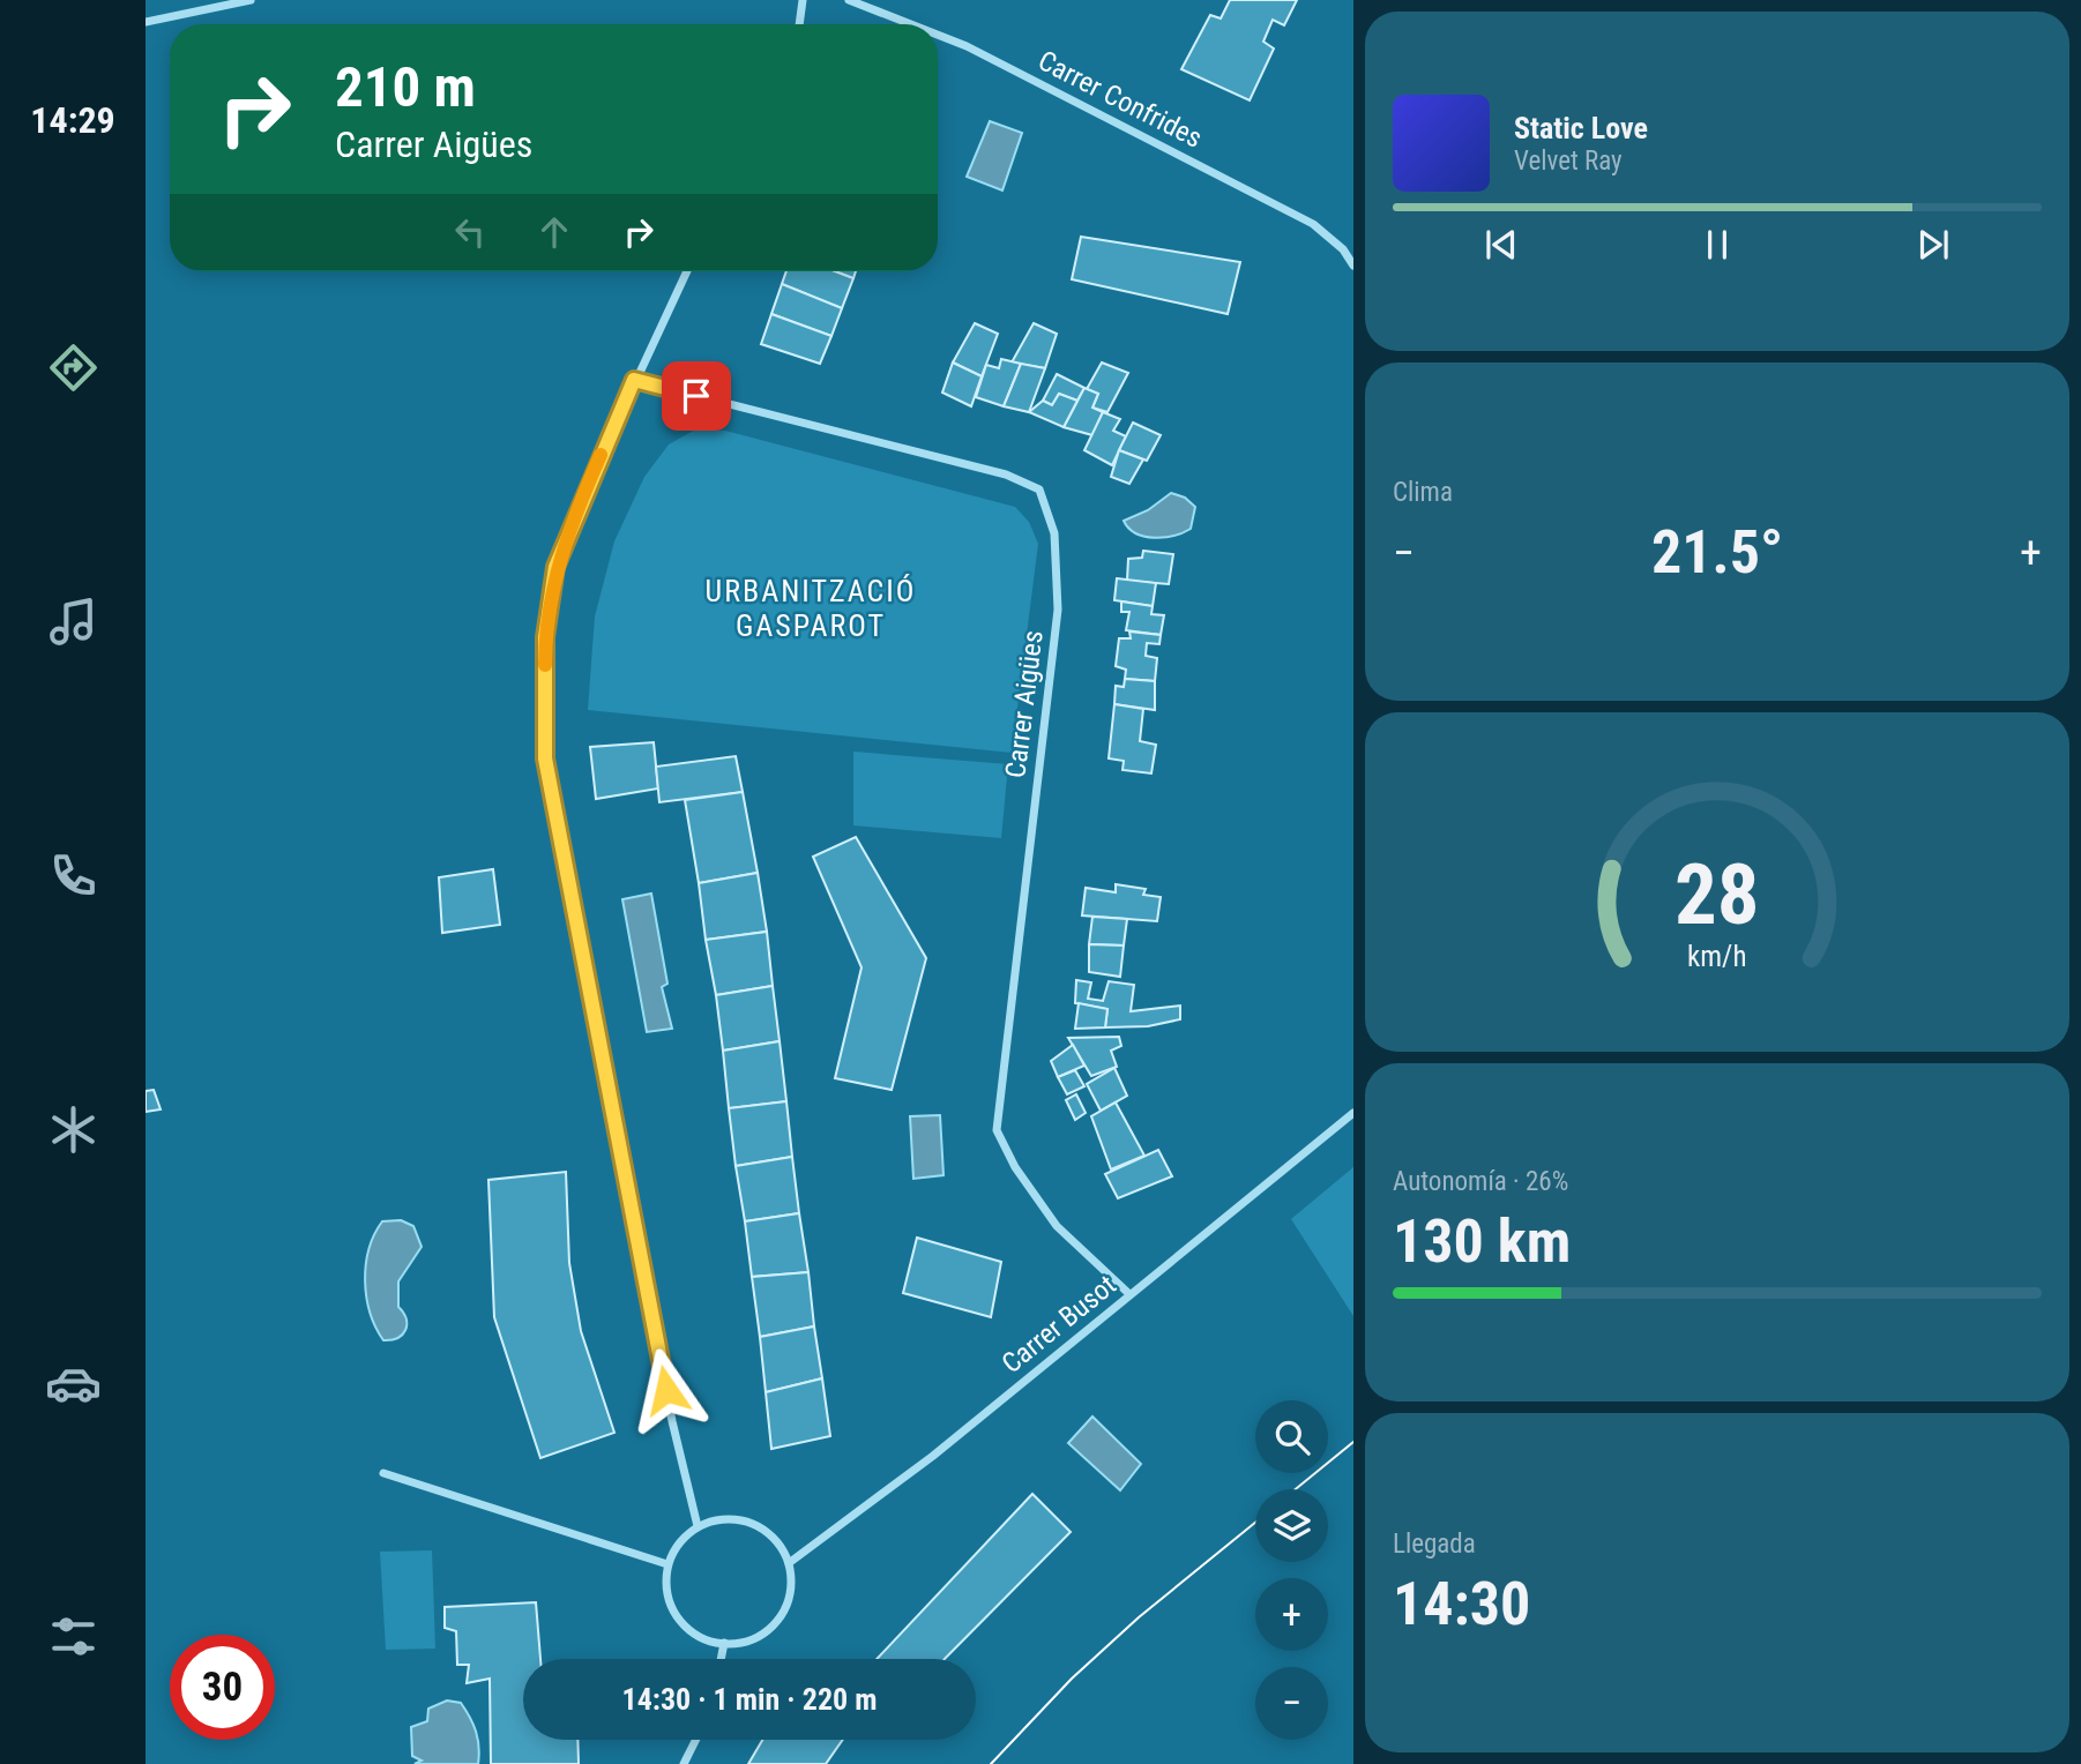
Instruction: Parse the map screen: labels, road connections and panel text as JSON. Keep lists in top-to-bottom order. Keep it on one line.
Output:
{"streets":{"street":["Carrer Confrides","Carrer Aigües","Carrer Busot"]},"crossings":[["Carrer Aigües","Carrer Busot"]],"districts":["URBANITZACIÓ GASPAROT"],"page":{"tabs":"14:29","turn":["210 m","Carrer Aigües"],"song":["Static Love","Velvet Ray"],"tile":["Clima",["Autonomía · 26%","130 km"],["Llegada","14:30"]],"heat":["−","21.5°","+"],"map_buttons":["+","−"],"limit":"30","trip":"14:30 · 1 min · 220 m","gauge":["28","km/h"]}}
